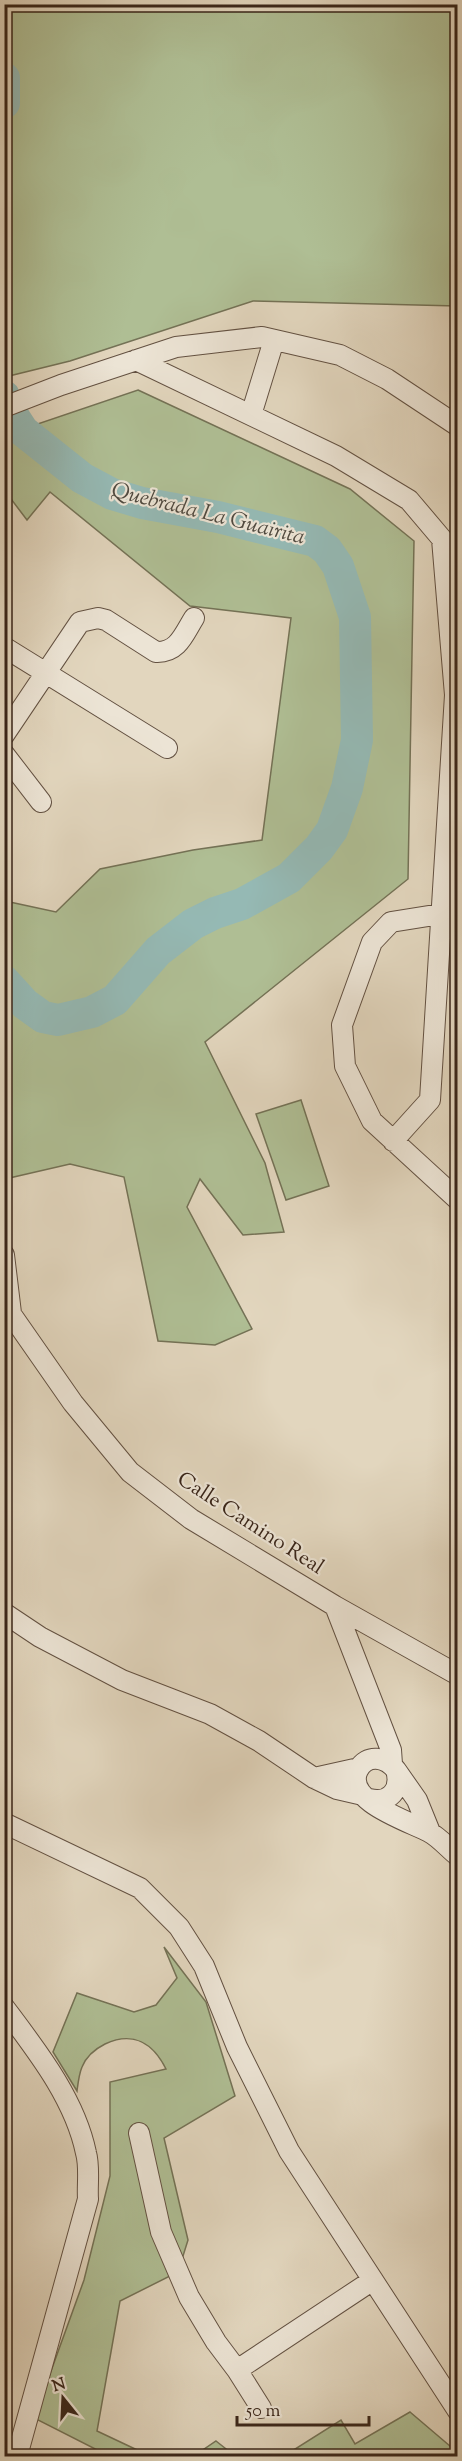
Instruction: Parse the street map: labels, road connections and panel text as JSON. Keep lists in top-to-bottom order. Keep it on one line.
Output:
{"streets":{"street":["Calle Camino Real"]},"water":["Quebrada La Guairita"],"scale_bar":"50 m","north":"top"}
